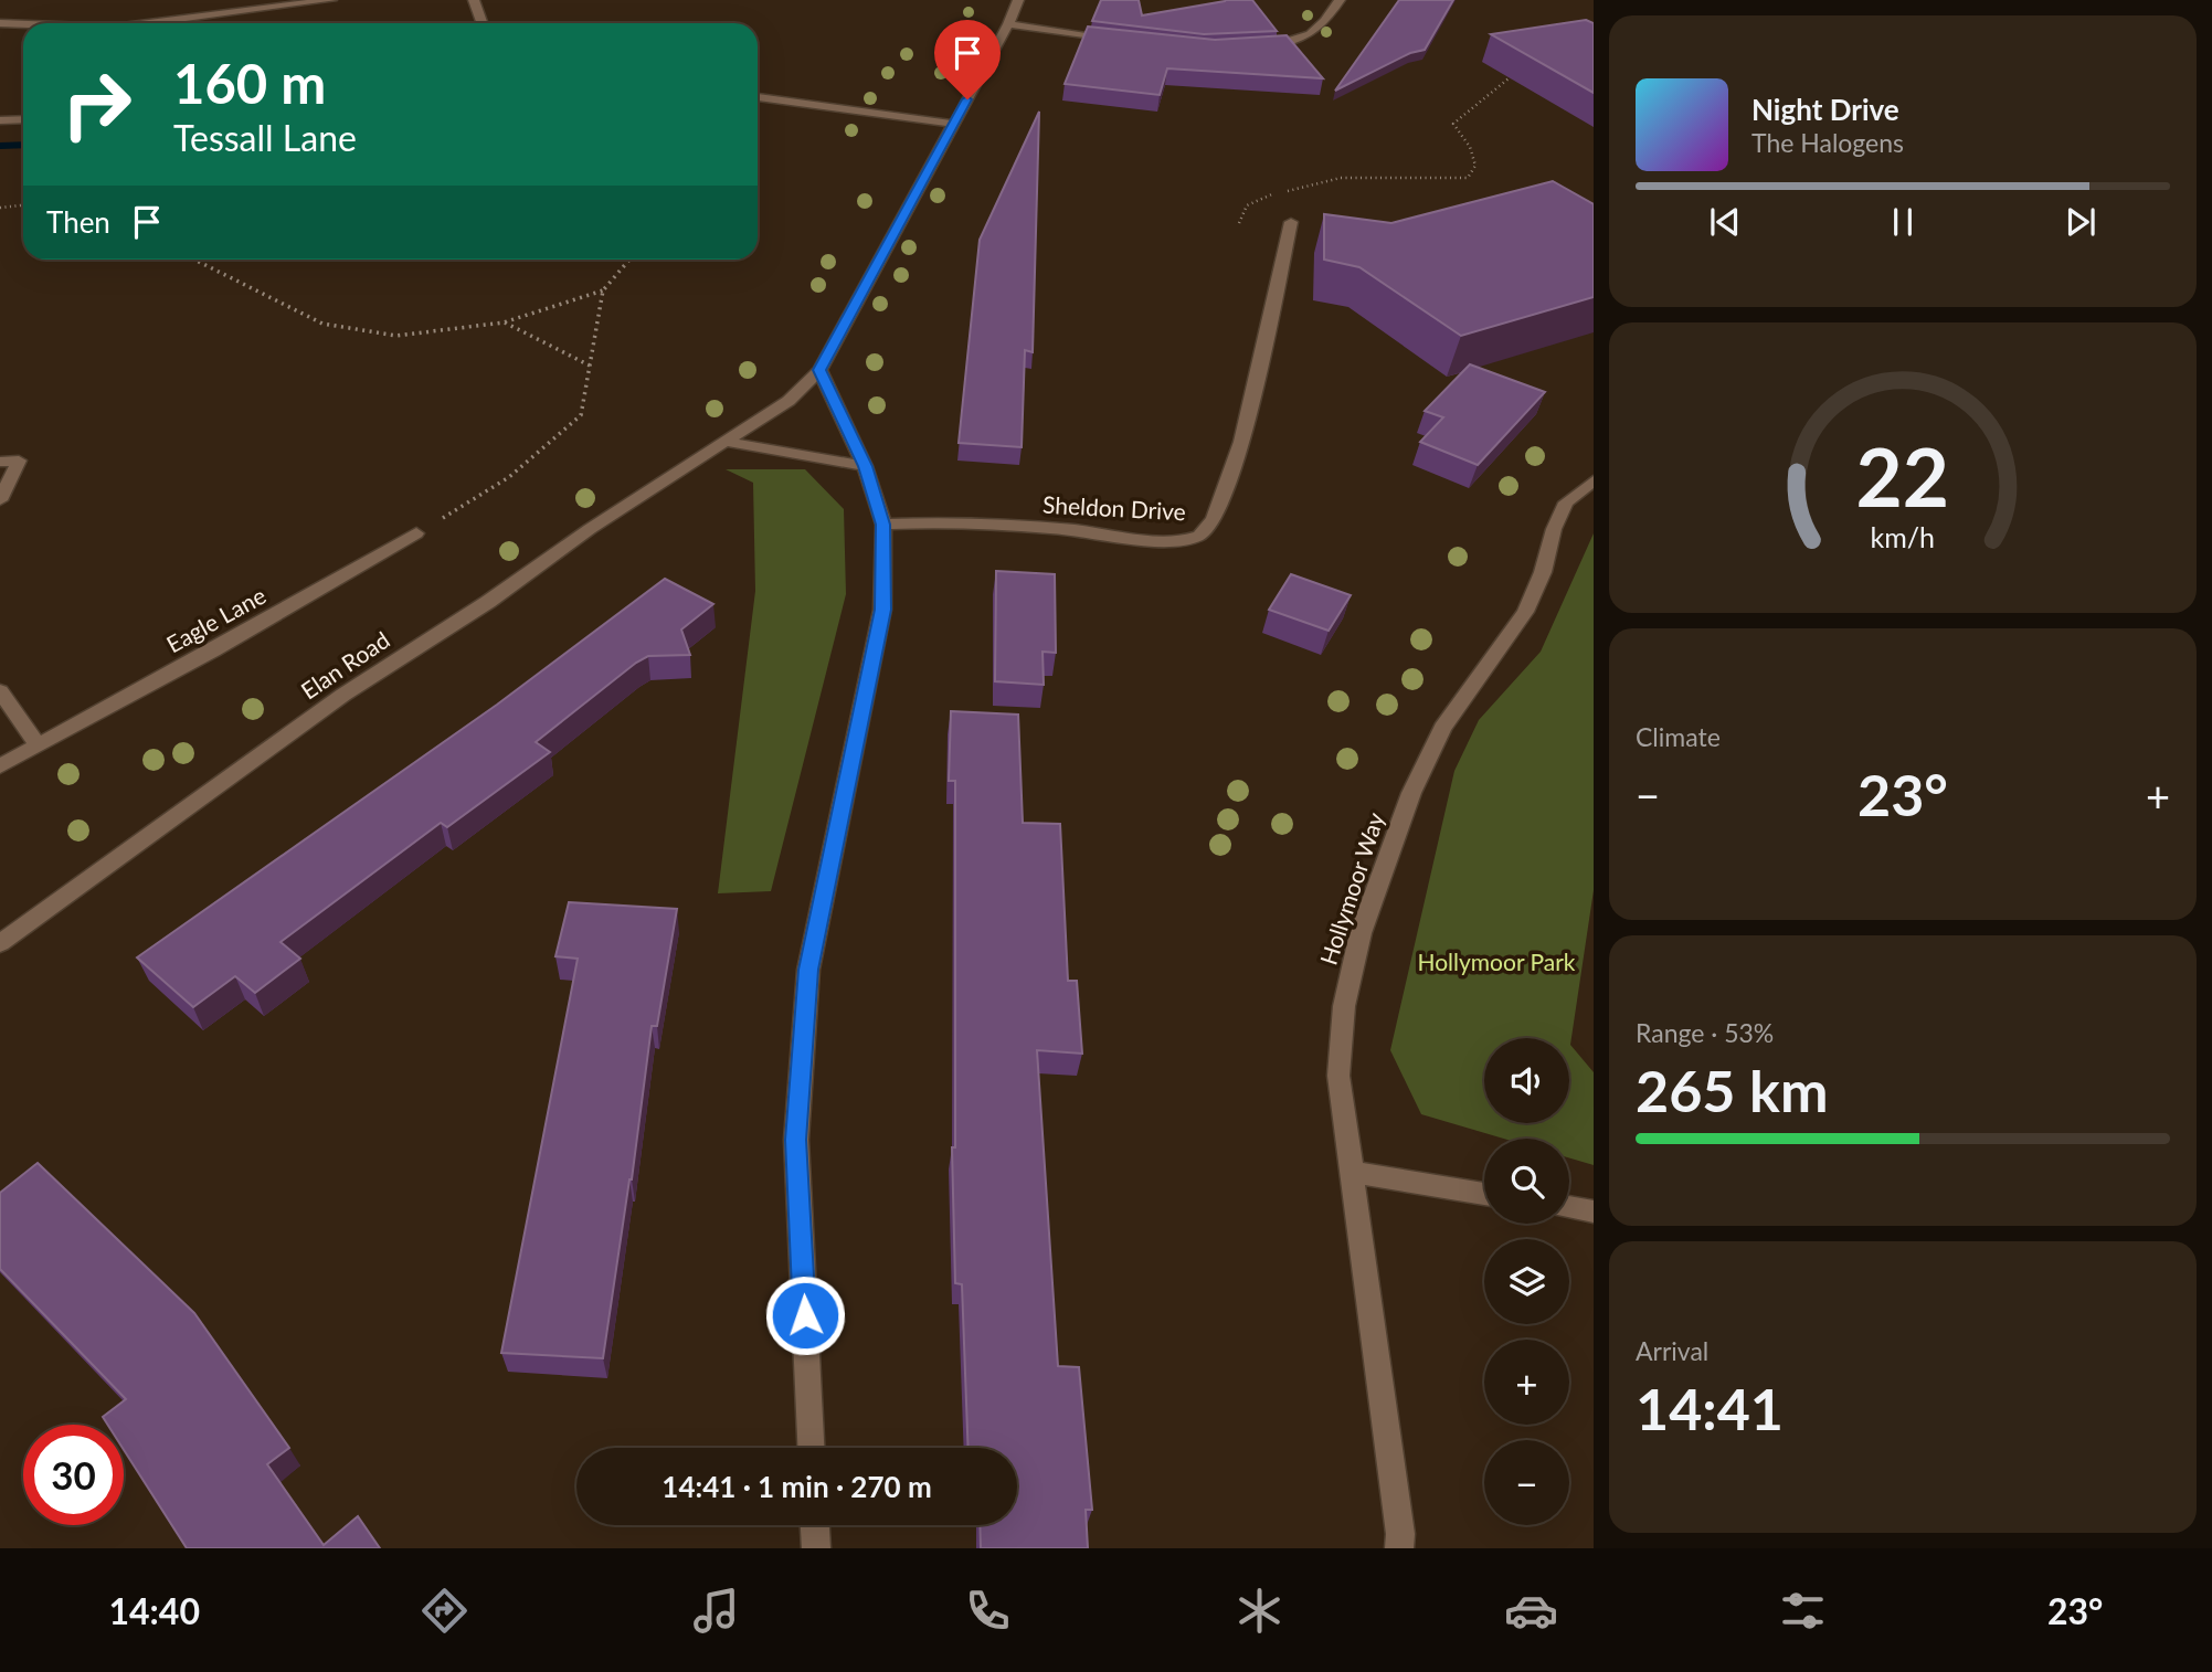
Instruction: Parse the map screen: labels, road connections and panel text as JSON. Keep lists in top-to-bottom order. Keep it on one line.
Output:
{"streets":{"street":["Sheldon Drive","Eagle Lane","Elan Road","Hollymoor Way"]},"parks":["Hollymoor Park"],"page":{"turn":["160 m","Tessall Lane"],"song":["Night Drive","The Halogens"],"then":"Then","tile":["Climate",["Range · 53%","265 km"],["Arrival","14:41"]],"heat":["−","23°","+"],"map_buttons":["+","−"],"limit":"30","trip":"14:41 · 1 min · 270 m","tabs":["14:40","23°"],"gauge":["22","km/h"]}}
